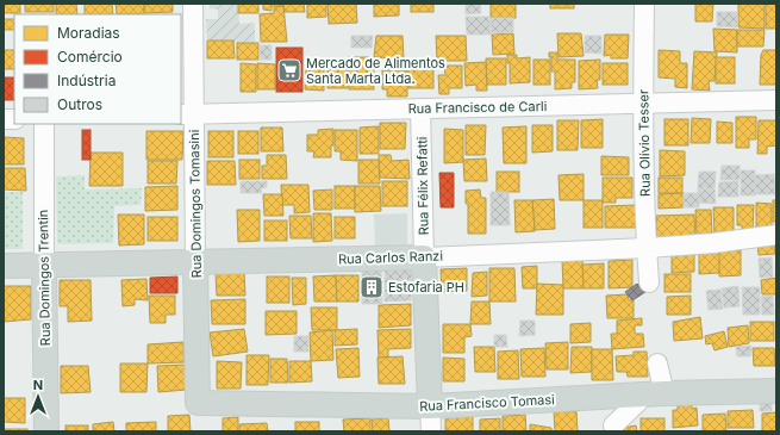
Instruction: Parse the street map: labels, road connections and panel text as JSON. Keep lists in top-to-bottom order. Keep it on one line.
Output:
{"streets":{"main road":["Rua Félix Refatti","Rua Domingos Tomasini","Rua Carlos Ranzi","Rua Domingos Trentin","Rua Francisco Tomasi"],"street":["Rua Francisco de Carli","Rua Olívio Tesser"]},"crossings":[["Rua Francisco de Carli","Rua Olívio Tesser"],["Rua Francisco de Carli","Rua Félix Refatti"],["Rua Francisco de Carli","Rua Domingos Tomasini"],["Rua Olívio Tesser","Rua Carlos Ranzi"],["Rua Félix Refatti","Rua Carlos Ranzi"],["Rua Félix Refatti","Rua Francisco Tomasi"],["Rua Domingos Tomasini","Rua Carlos Ranzi"],["Rua Domingos Tomasini","Rua Francisco Tomasi"],["Rua Carlos Ranzi","Rua Domingos Trentin"]],"places":{"supermarket":["Mercado de Alimentos Santa Marta Ltda."],"building":["Estofaria PH"]},"legend":["Moradias","Comércio","Indústria","Outros"],"north":"top"}
